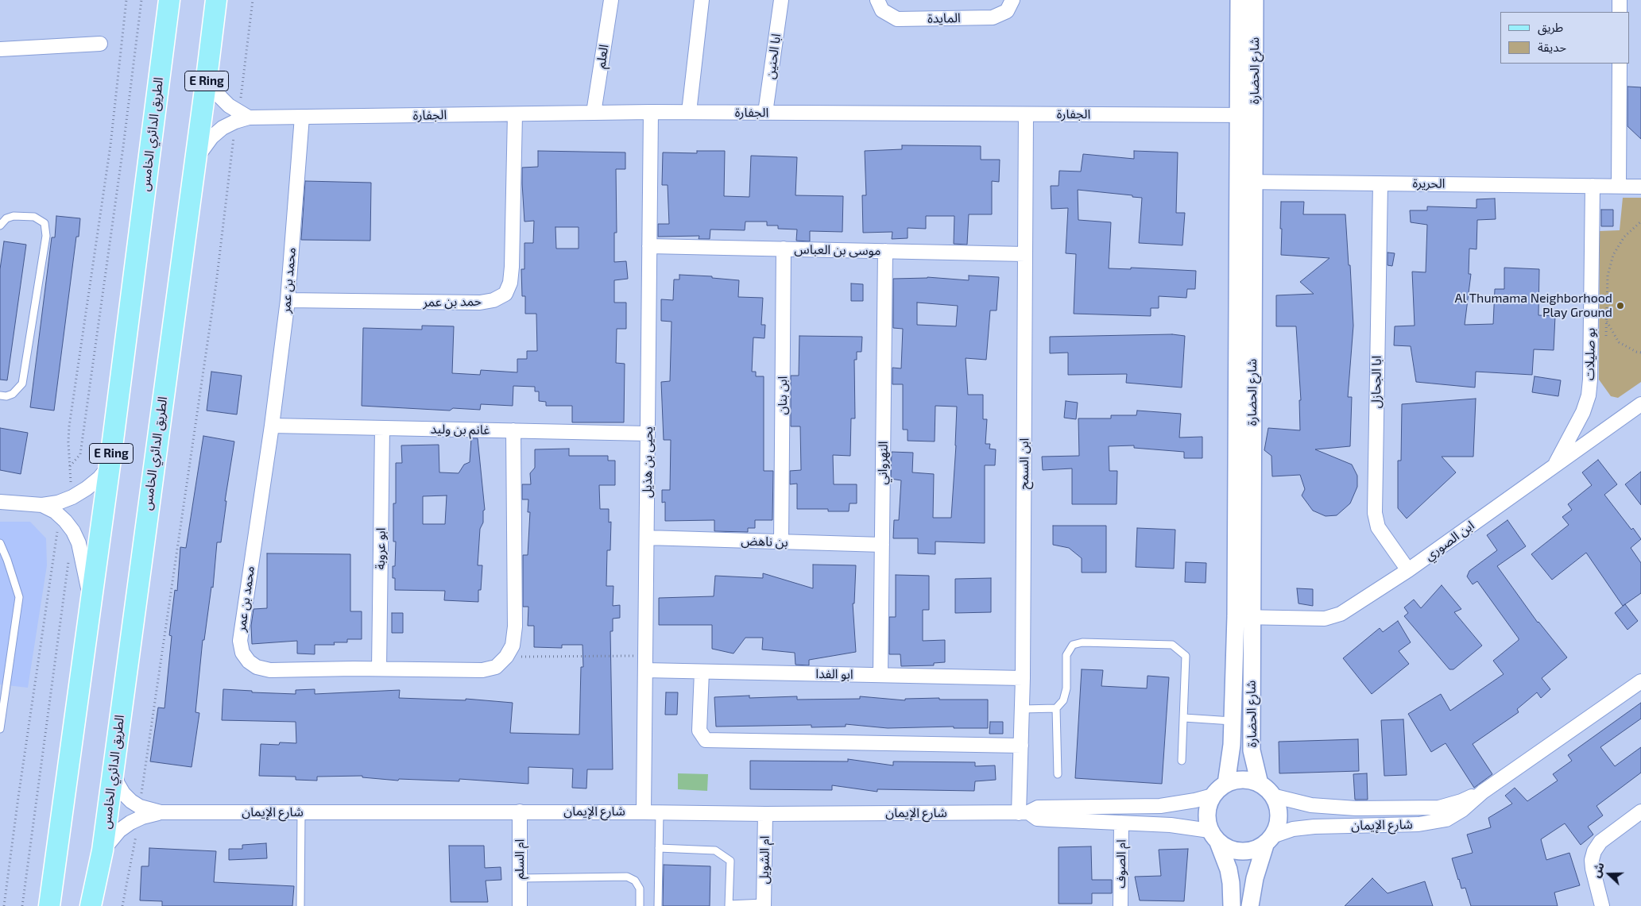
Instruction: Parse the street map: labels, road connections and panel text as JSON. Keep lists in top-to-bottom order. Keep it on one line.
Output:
{"streets":{"main road":["E Ring","الطريق الدائري الخامس"],"street":["المايدة","العلم","ابا الحنين","شارع الحضارة","الجفارة","الحريرة","موسى بن العباس","محمد بن عمر","حمد بن عمر","بو صليلات","ابا الجحازل","ابن بنان","غانم بن وليد","يحيى بن هذيل","النهرواني","ابن السمح","ابن الصوري","بن ناهض","ابو عروبة","ابو الفدا","شارع الإيمان","ام السلم","ام الشويل","ام الصوف"]},"crossings":[["العلم","الجفارة"],["ابا الحنين","الجفارة"],["شارع الحضارة","الجفارة"],["شارع الحضارة","الحريرة"],["شارع الحضارة","ابن الصوري"],["شارع الحضارة","شارع الإيمان"],["الجفارة","الطريق الدائري الخامس"],["الجفارة","محمد بن عمر"],["الجفارة","حمد بن عمر"],["الجفارة","يحيى بن هذيل"],["الجفارة","ابن السمح"],["الطريق الدائري الخامس","شارع الإيمان"],["الحريرة","بو صليلات"],["الحريرة","ابا الجحازل"],["موسى بن العباس","ابن بنان"],["موسى بن العباس","يحيى بن هذيل"],["موسى بن العباس","النهرواني"],["موسى بن العباس","ابن السمح"],["محمد بن عمر","حمد بن عمر"],["محمد بن عمر","غانم بن وليد"],["محمد بن عمر","ابو عروبة"],["بو صليلات","ابن الصوري"],["ابا الجحازل","ابن الصوري"],["ابن بنان","بن ناهض"],["غانم بن وليد","يحيى بن هذيل"],["غانم بن وليد","ابو عروبة"],["يحيى بن هذيل","بن ناهض"],["يحيى بن هذيل","ابو الفدا"],["يحيى بن هذيل","شارع الإيمان"],["النهرواني","بن ناهض"],["النهرواني","ابو الفدا"],["ابن السمح","ابو الفدا"],["ابن السمح","شارع الإيمان"],["شارع الإيمان","ام السلم"],["شارع الإيمان","ام الشويل"],["شارع الإيمان","ام الصوف"]],"places":["Al Thumama Neighborhood Play Ground"],"legend":["طريق","حديقة"],"north":"left"}
